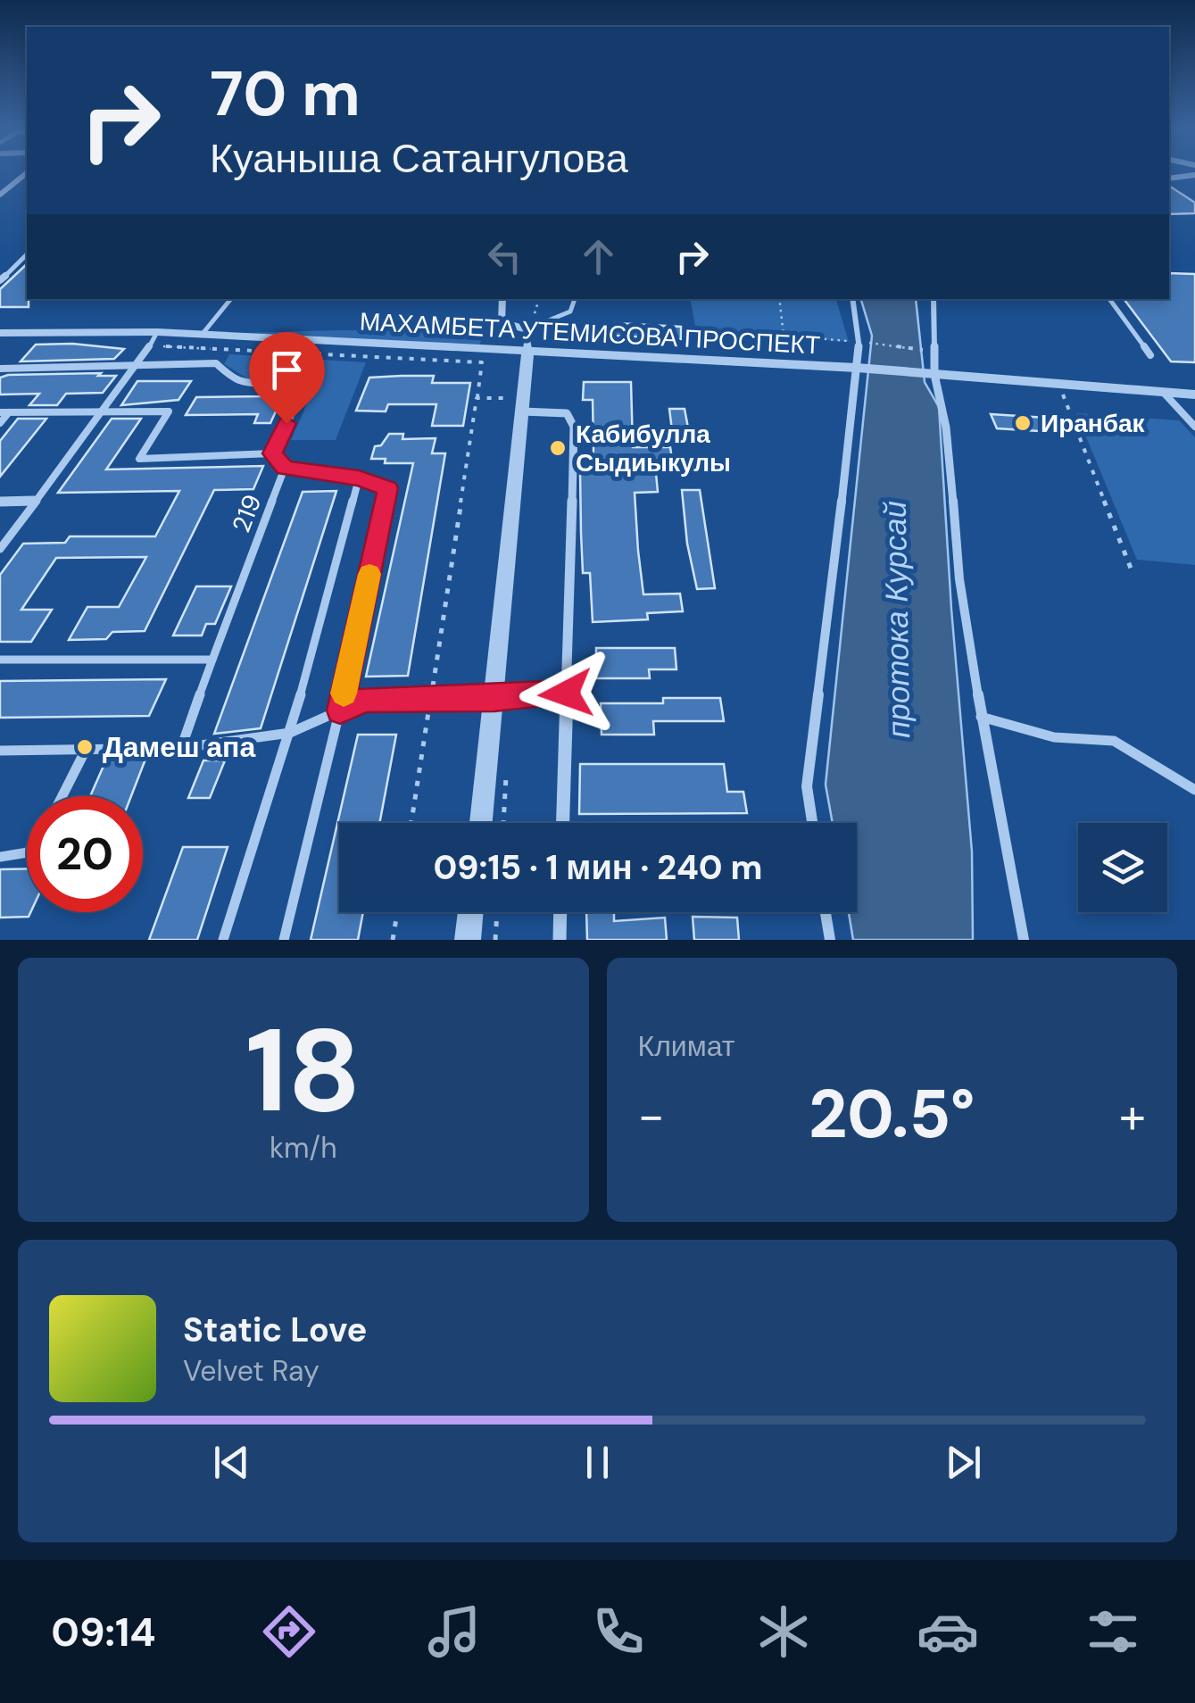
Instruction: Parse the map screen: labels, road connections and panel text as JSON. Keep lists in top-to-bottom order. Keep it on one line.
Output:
{"streets":{"street":["МАХАМБЕТА УТЕМИСОВА ПРОСПЕКТ"],"lane":["219"]},"water":["протока Курсай"],"places":["Иранбак","Кабибулла Сыдиыкулы","Дамеш апа"],"page":{"turn":["70 m","Куаныша Сатангулова"],"limit":"20","trip":"09:15 · 1 мин · 240 m","tile":[["18","km/h"],"Климат"],"heat":["−","20.5°","+"],"song":["Static Love","Velvet Ray"],"tabs":"09:14"}}
